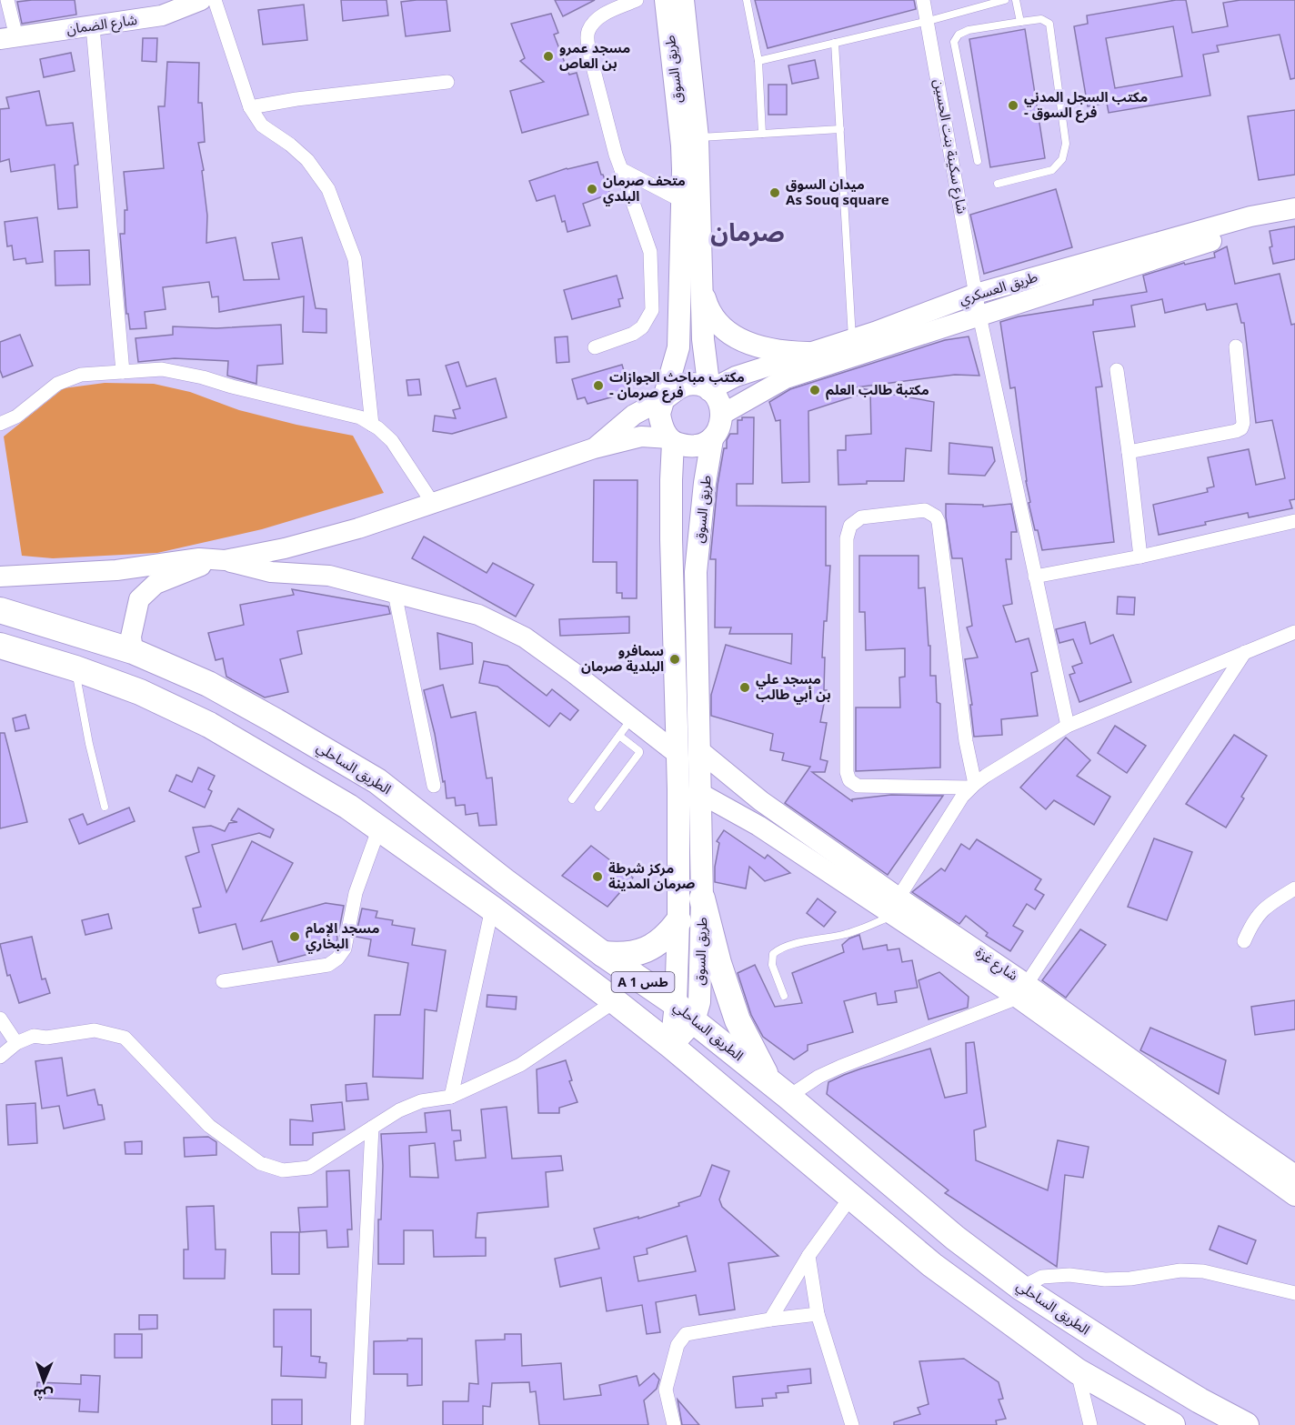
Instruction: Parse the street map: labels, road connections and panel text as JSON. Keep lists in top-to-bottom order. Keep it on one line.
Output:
{"streets":{"highway":["الطريق الساحلي","A 1 طس"],"main road":["طريق السوق"],"street":["شارع الضمان","شارع سكينة بنت الحسين","طريق العسكري","شارع غزة"]},"crossings":[["طريق السوق","طريق العسكري"],["طريق السوق","الطريق الساحلي"],["طريق السوق","شارع غزة"],["شارع سكينة بنت الحسين","طريق العسكري"]],"districts":["صرمان"],"places":["مسجد عمرو بن العاص","مكتب السجل المدني - فرع السوق","متحف صرمان البلدي","ميدان السوق As Souq square","مكتب مباحث الجوازات - فرع صرمان","مكتبة طالب العلم","سمافرو البلدية صرمان","مسجد علي بن أبي طالب","مركز شرطة صرمان المدينة","مسجد الإمام البخاري"],"north":"bottom"}
